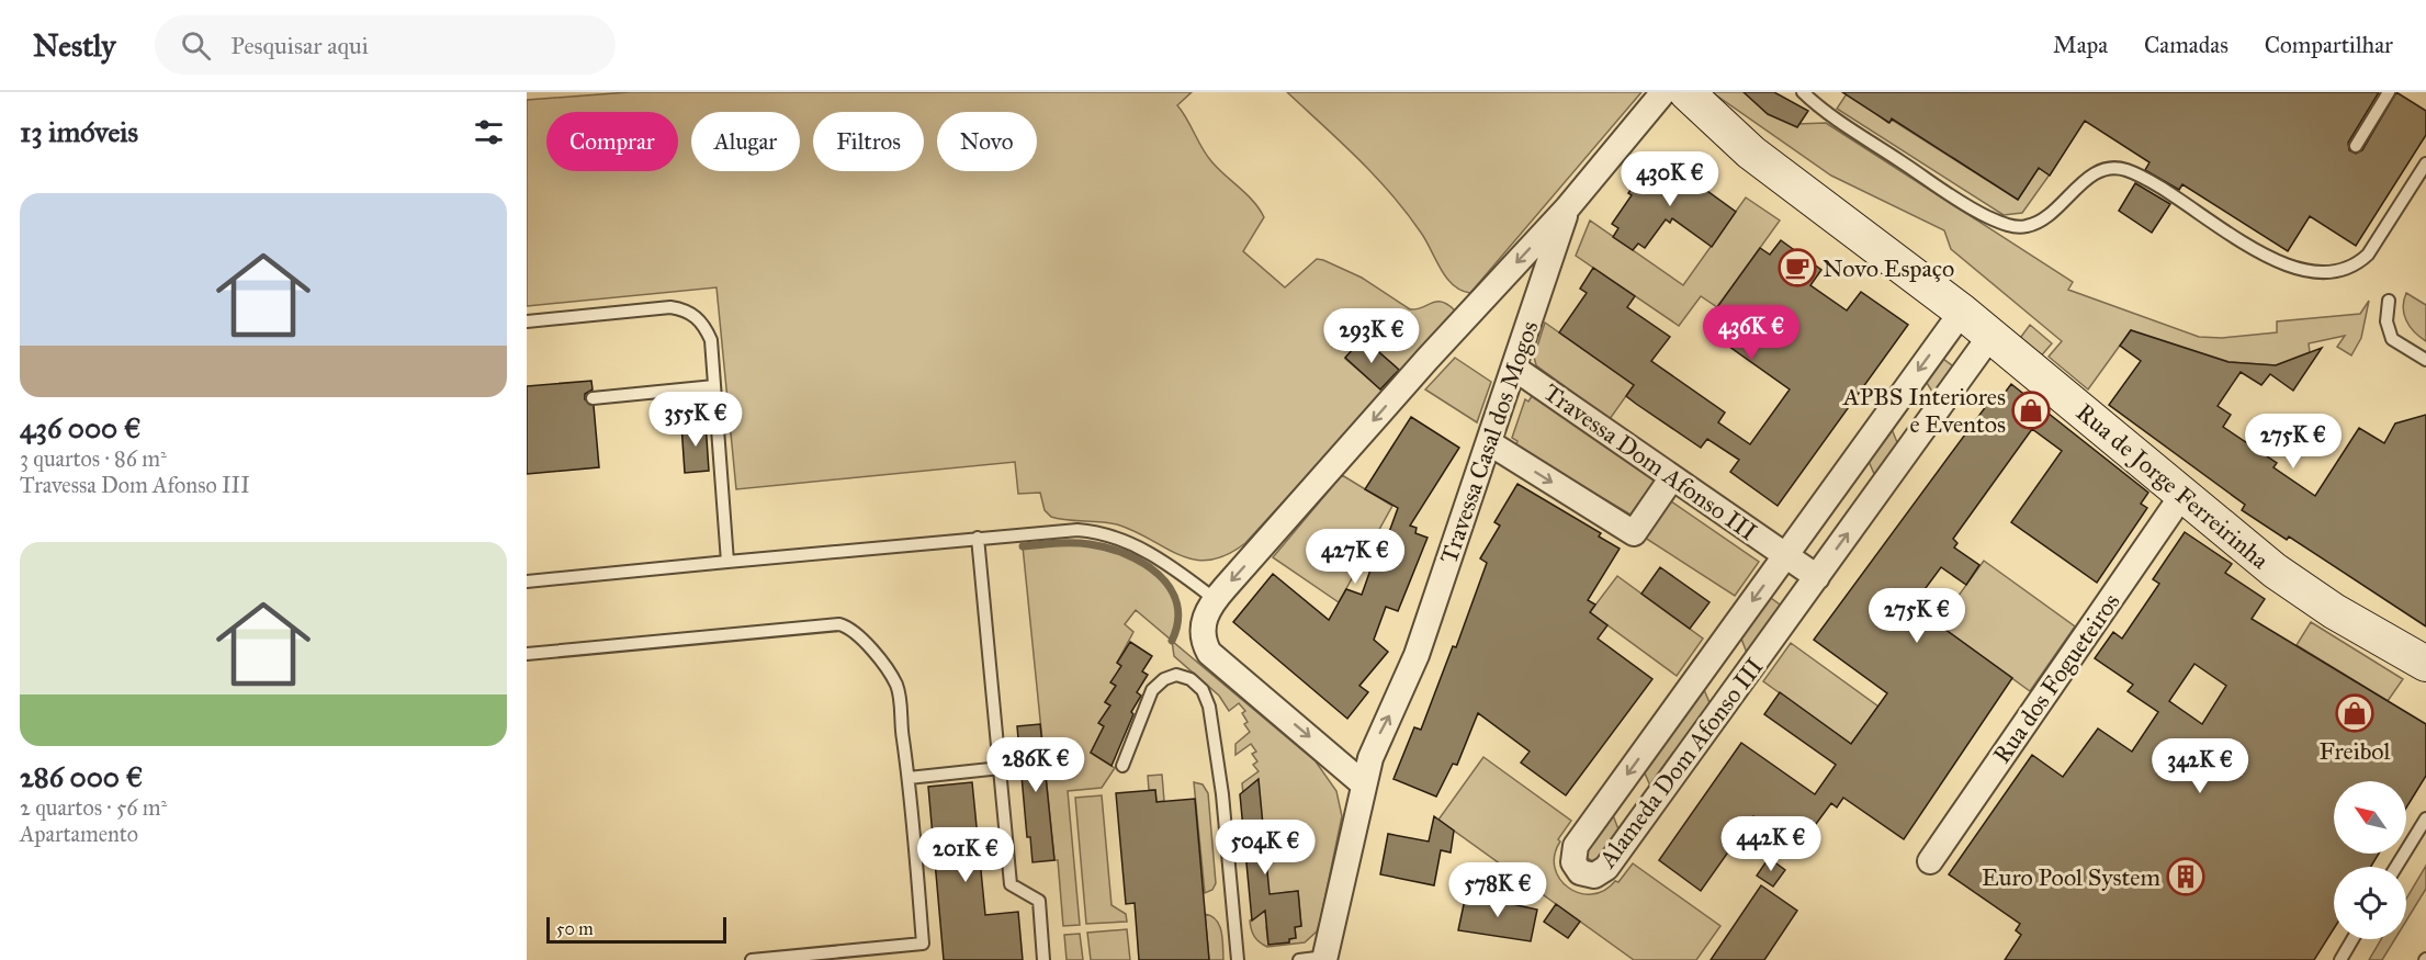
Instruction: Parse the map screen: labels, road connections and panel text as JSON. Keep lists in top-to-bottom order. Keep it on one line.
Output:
{"streets":{"street":["Travessa Casal dos Mogos","Travessa Dom Afonso III","Rua de Jorge Ferreirinha","Rua dos Fogueteiros","Alameda Dom Afonso III"]},"crossings":[["Travessa Casal dos Mogos","Travessa Dom Afonso III"],["Travessa Dom Afonso III","Alameda Dom Afonso III"],["Rua de Jorge Ferreirinha","Rua dos Fogueteiros"],["Rua de Jorge Ferreirinha","Alameda Dom Afonso III"]],"places":{"cafe":["Novo Espaço"],"shop":["APBS Interiores e Eventos","Freibol"],"building":["Euro Pool System"]},"scale_bar":"50 m","north":"top left","page":{"header":"Nestly","search":"Pesquisar aqui","nav":["Mapa","Camadas","Compartilhar"],"heading":"13 imóveis","chip":["Comprar","Alugar","Filtros","Novo"],"price":["430K €","436K €","293K €","355K €","275K €","427K €","275K €","286K €","342K €","442K €","504K €","201K €","578K €"],"list":[{"name":"436 000 €","note":"3 quartos · 86 m² · Travessa Dom Afonso III"},{"name":"286 000 €","note":"2 quartos · 56 m² · Apartamento"}],"scale":"50 m"}}
